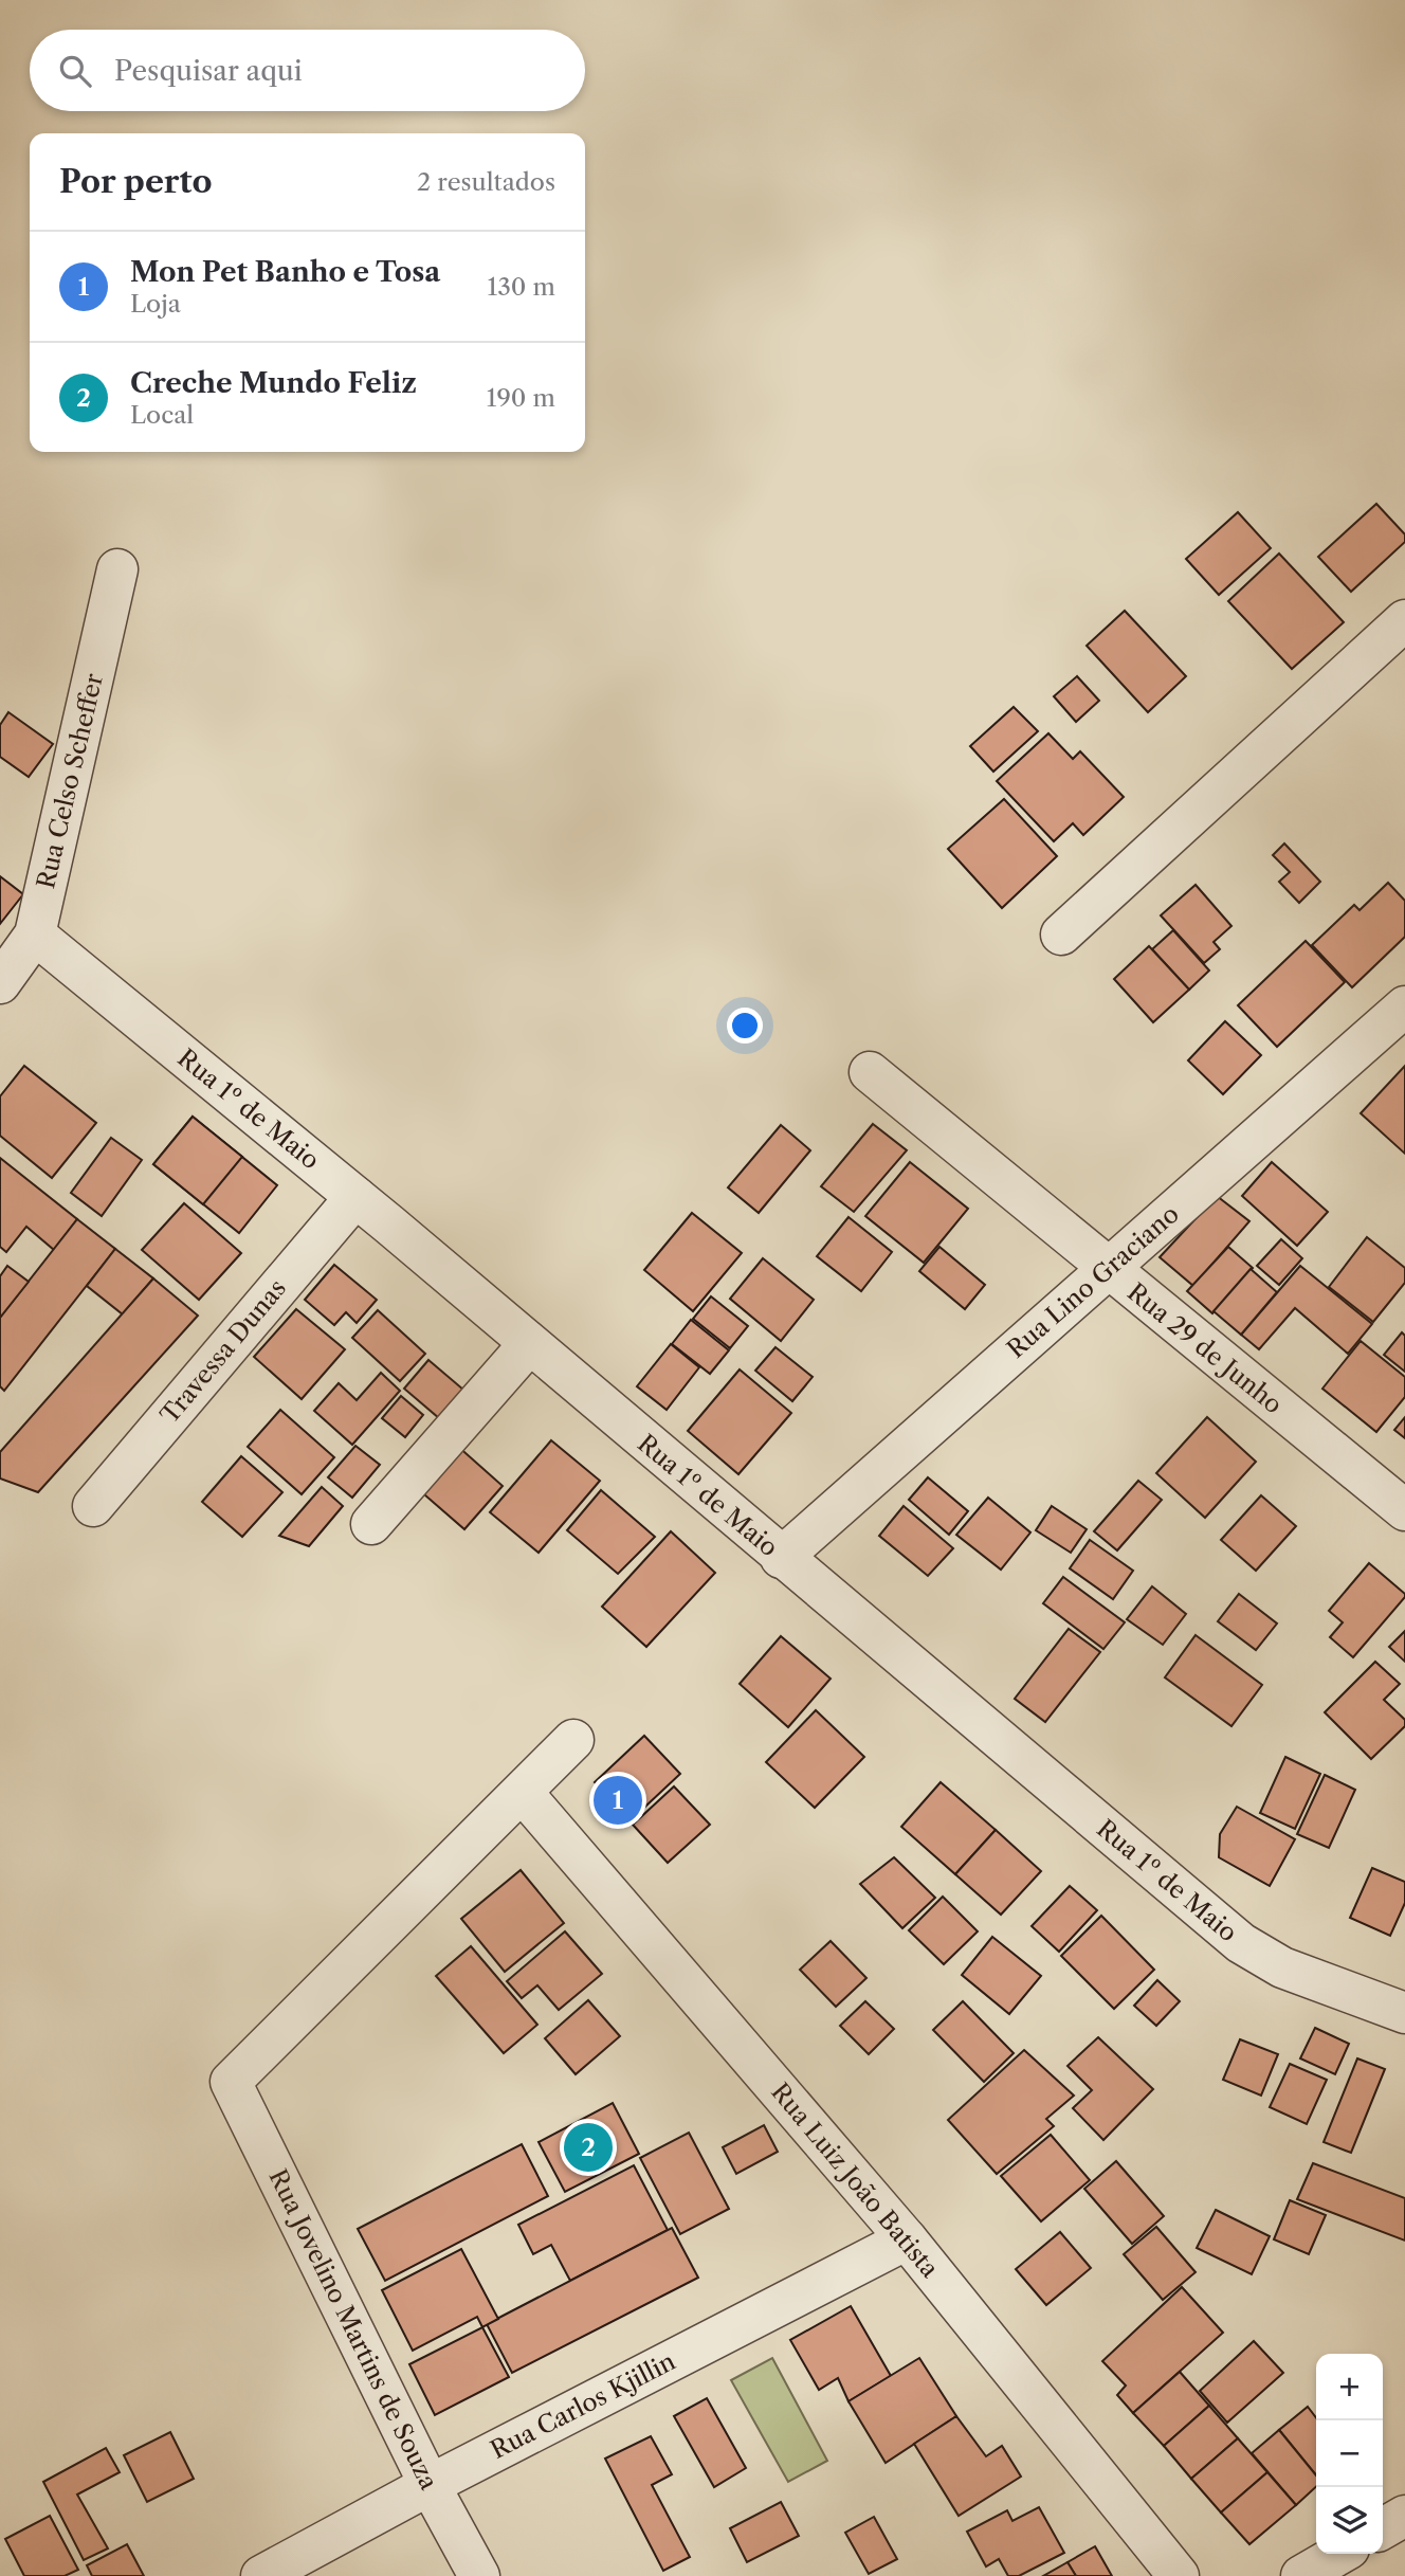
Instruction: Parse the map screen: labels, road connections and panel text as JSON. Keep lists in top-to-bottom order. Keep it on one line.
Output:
{"streets":{"street":["Rua Celso Scheffer","Rua 1º de Maio","Rua Lino Graciano","Rua 29 de Junho","Travessa Dunas","Rua Luiz João Batista","Rua Jovelino Martins de Souza","Rua Carlos Kjillin"]},"crossings":[["Rua Celso Scheffer","Rua 1º de Maio"],["Rua 1º de Maio","Rua Lino Graciano"],["Rua 1º de Maio","Travessa Dunas"],["Rua Lino Graciano","Rua 29 de Junho"],["Rua Luiz João Batista","Rua Jovelino Martins de Souza"],["Rua Luiz João Batista","Rua Carlos Kjillin"],["Rua Jovelino Martins de Souza","Rua Carlos Kjillin"]],"page":{"search":"Pesquisar aqui","heading":["Por perto","2 resultados"],"list":[{"mark":"1","name":"Mon Pet Banho e Tosa","note":"Loja","value":"130 m"},{"mark":"2","name":"Creche Mundo Feliz","note":"Local","value":"190 m"}],"pins":["1","2"],"map_buttons":["+","−"]}}
